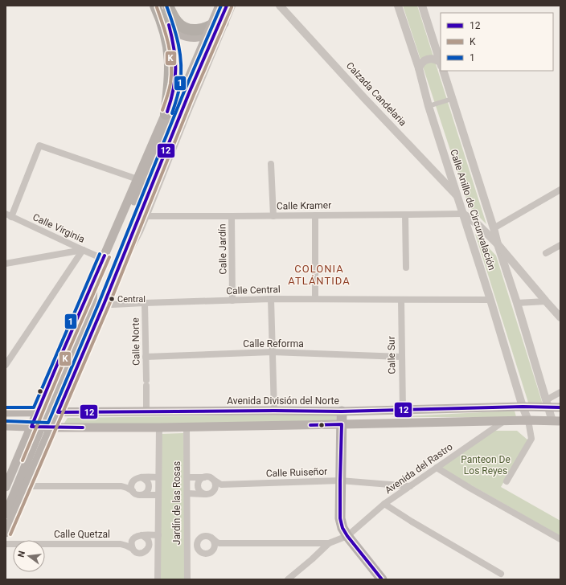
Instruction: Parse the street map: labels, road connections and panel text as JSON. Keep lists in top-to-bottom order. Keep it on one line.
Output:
{"streets":{"main road":["Avenida División del Norte"],"street":["Calzada Candelaria","Calle Kramer","Calle Anillo de Circunvalación","Calle Virginia","Calle Jardín","Calle Central","Calle Norte","Calle Reforma","Calle Sur","Avenida del Rastro","Calle Ruiseñor","Jardín de las Rosas","Calle Quetzal"]},"crossings":[["Calzada Candelaria","Calle Anillo de Circunvalación"],["Calle Kramer","Calle Anillo de Circunvalación"],["Calle Kramer","Calle Jardín"],["Calle Anillo de Circunvalación","Calle Central"],["Calle Anillo de Circunvalación","Avenida División del Norte"],["Calle Jardín","Calle Central"],["Calle Central","Calle Norte"],["Calle Central","Calle Sur"],["Calle Norte","Calle Reforma"],["Calle Norte","Avenida División del Norte"],["Calle Reforma","Calle Sur"],["Calle Sur","Avenida División del Norte"],["Avenida del Rastro","Calle Ruiseñor"]],"districts":["COLONIA ATLÁNTIDA"],"parks":["Panteon De Los Reyes"],"places":["Central"],"lines":["transit line 12","transit line 1","transit line K"],"legend":["12","K","1"],"north":"left"}
